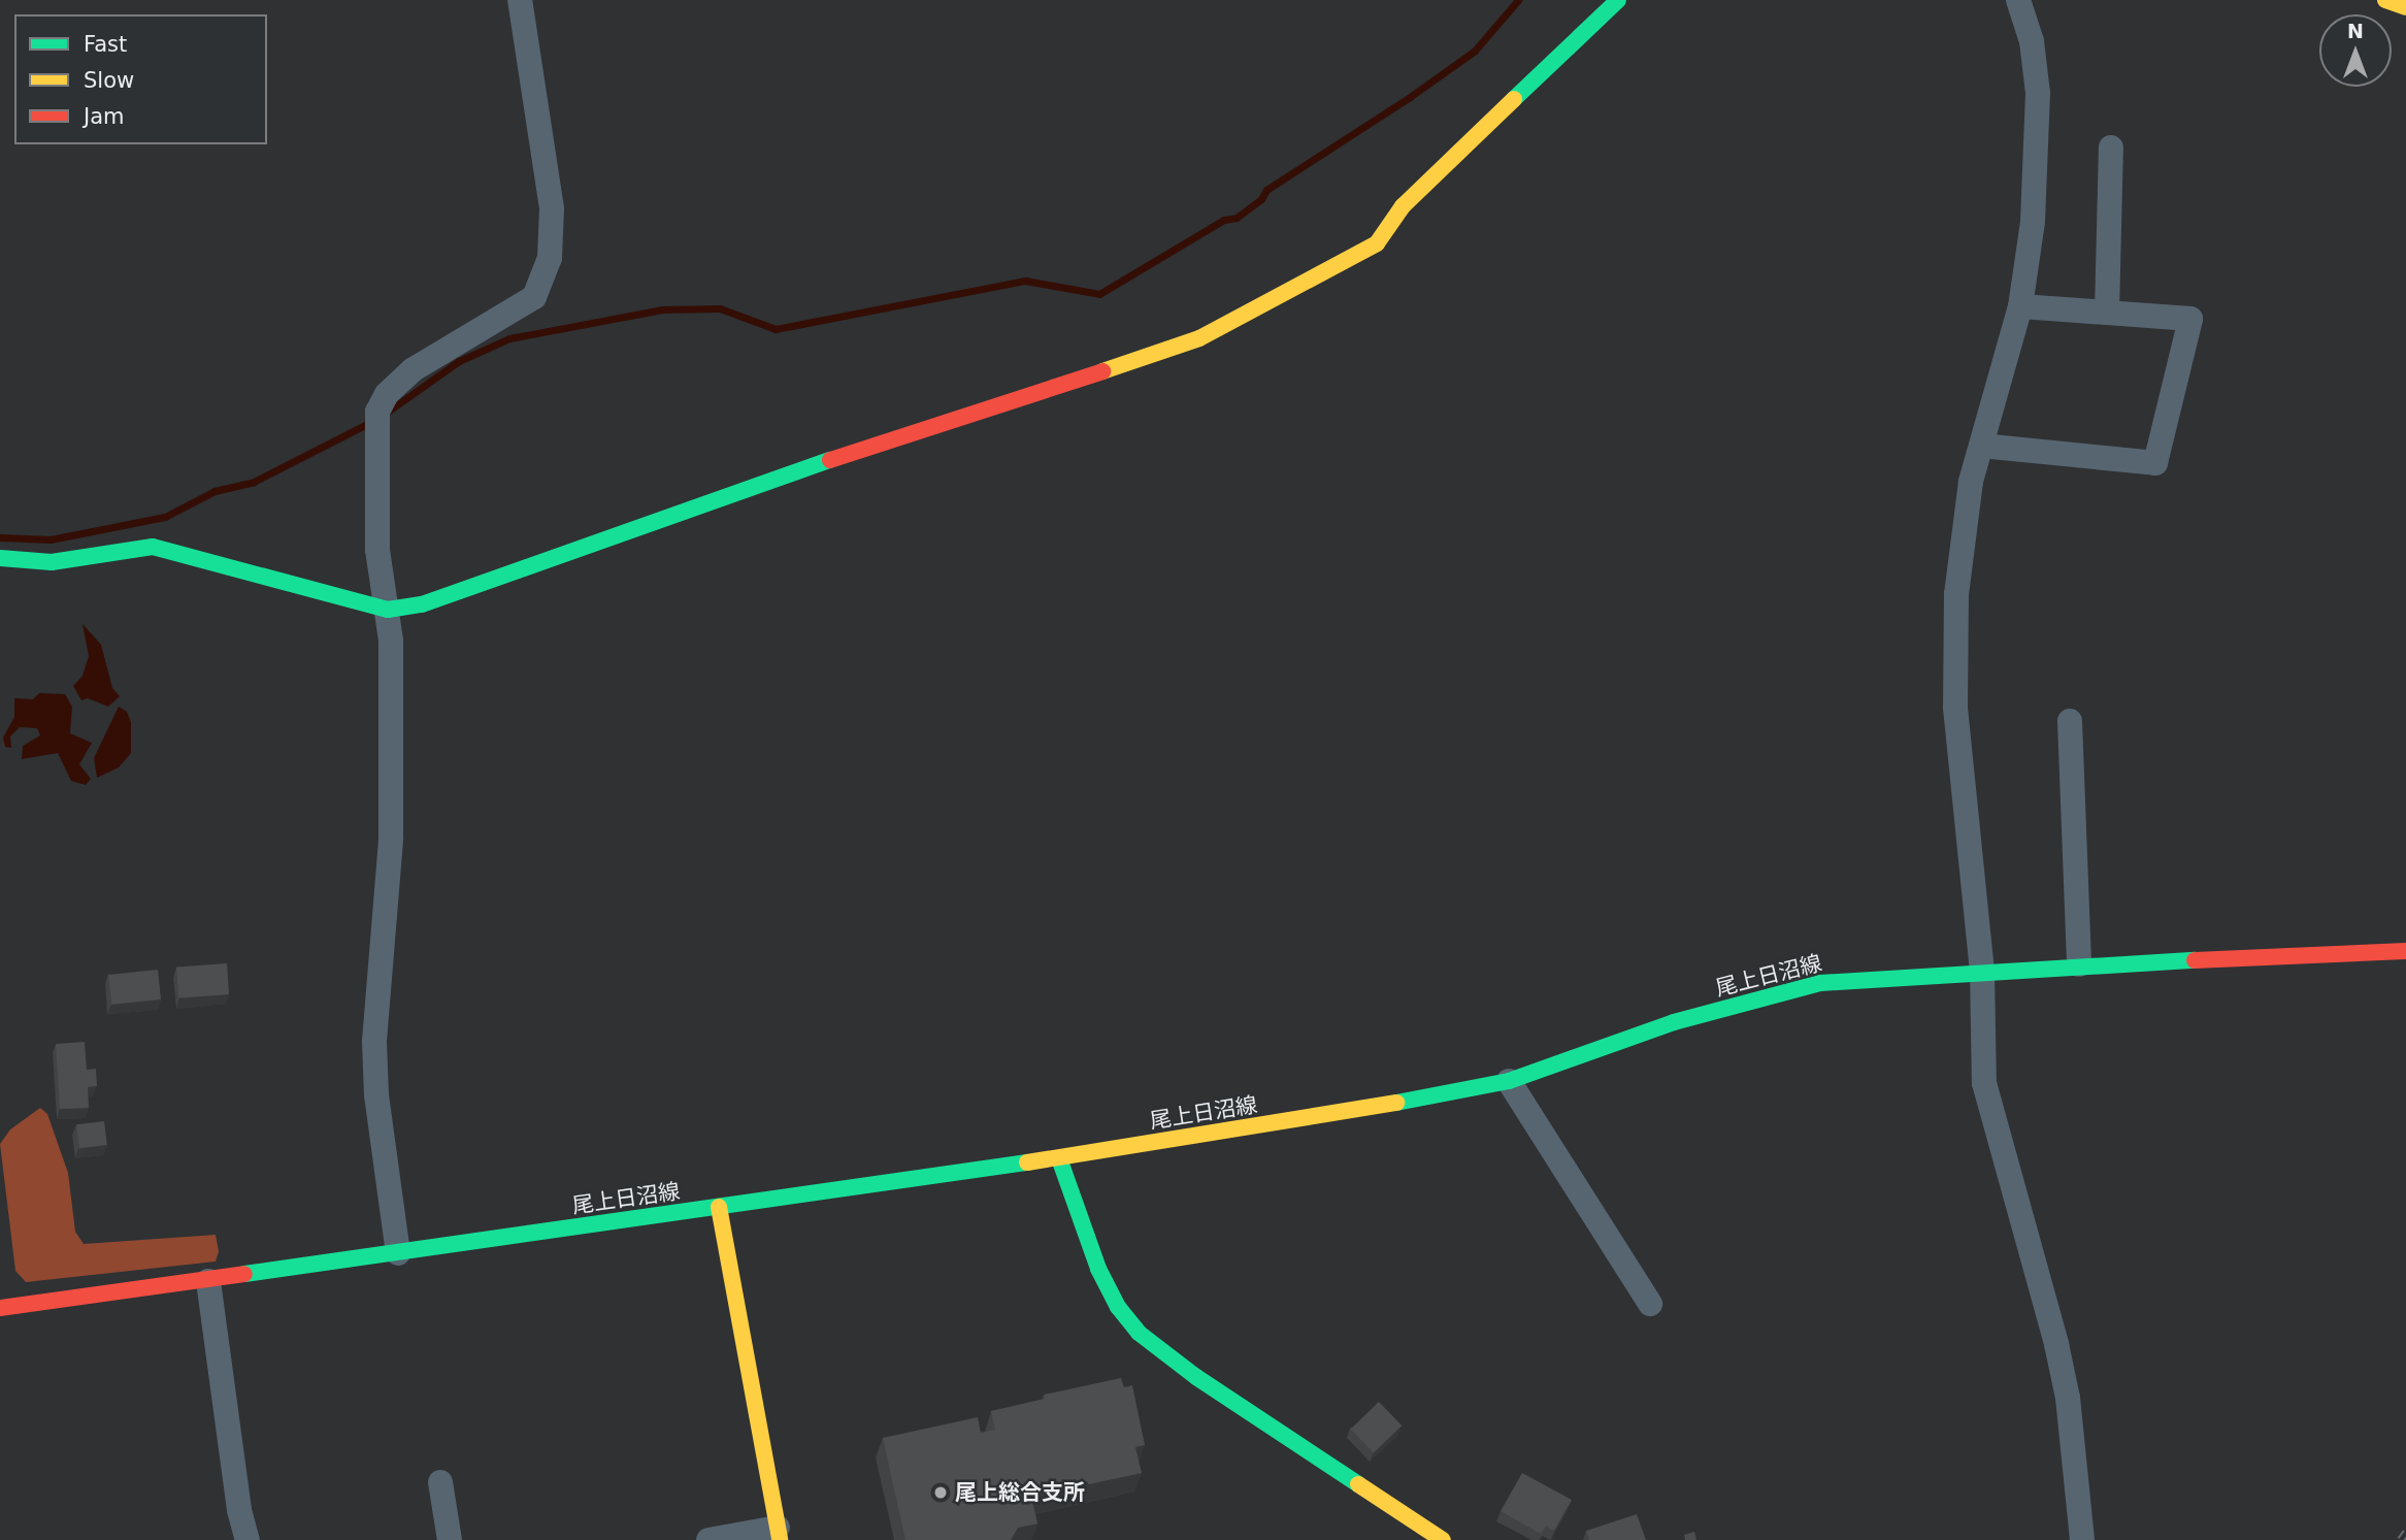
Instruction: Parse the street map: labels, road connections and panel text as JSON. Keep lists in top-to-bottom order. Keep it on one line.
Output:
{"streets":{"street":["尾上日沼線"]},"places":["尾上総合支所"],"legend":["Fast","Slow","Jam"],"north":"top"}
